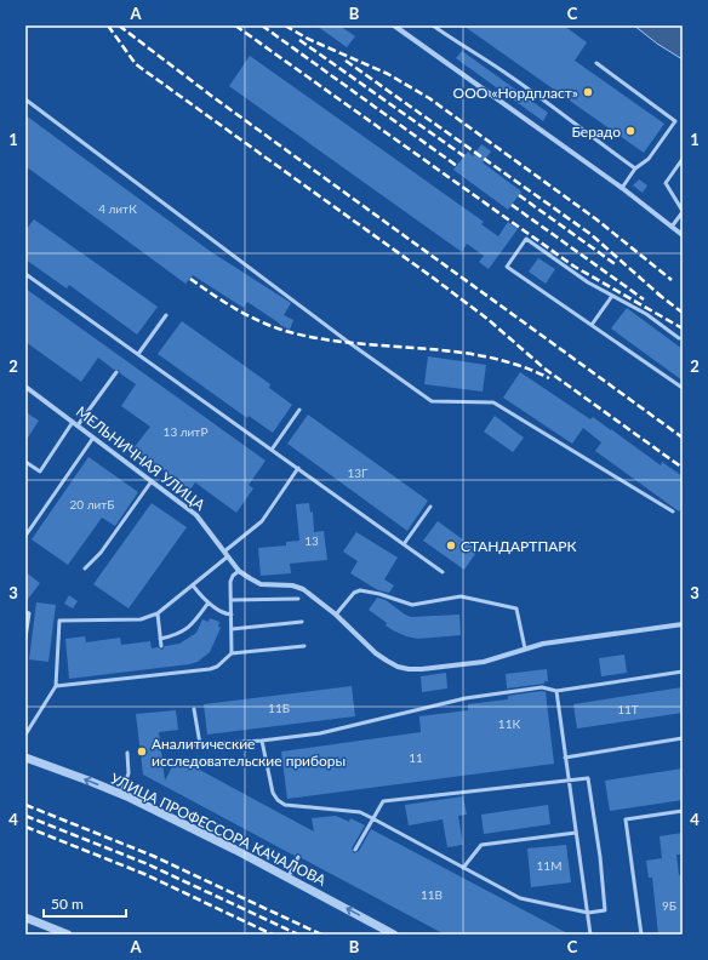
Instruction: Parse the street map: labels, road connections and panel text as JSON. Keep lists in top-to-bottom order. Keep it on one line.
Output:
{"streets":{"street":["МЕЛЬНИЧНАЯ УЛИЦА","УЛИЦА ПРОФЕССОРА КАЧАЛОВА"]},"one_way":["УЛИЦА ПРОФЕССОРА КАЧАЛОВА"],"places":["ООО «Нордпласт»","Берадо","СТАНДАРТПАРК","Аналитические исследовательские приборы"],"house_numbers":["4 литК","13 литР","13Г","20 литБ","13","11Б","11Т","11К","11","11М","11В","9Б"],"scale_bar":"50 m","grid":{"columns":["A","B","C"],"rows":["1","2","3","4"]}}
